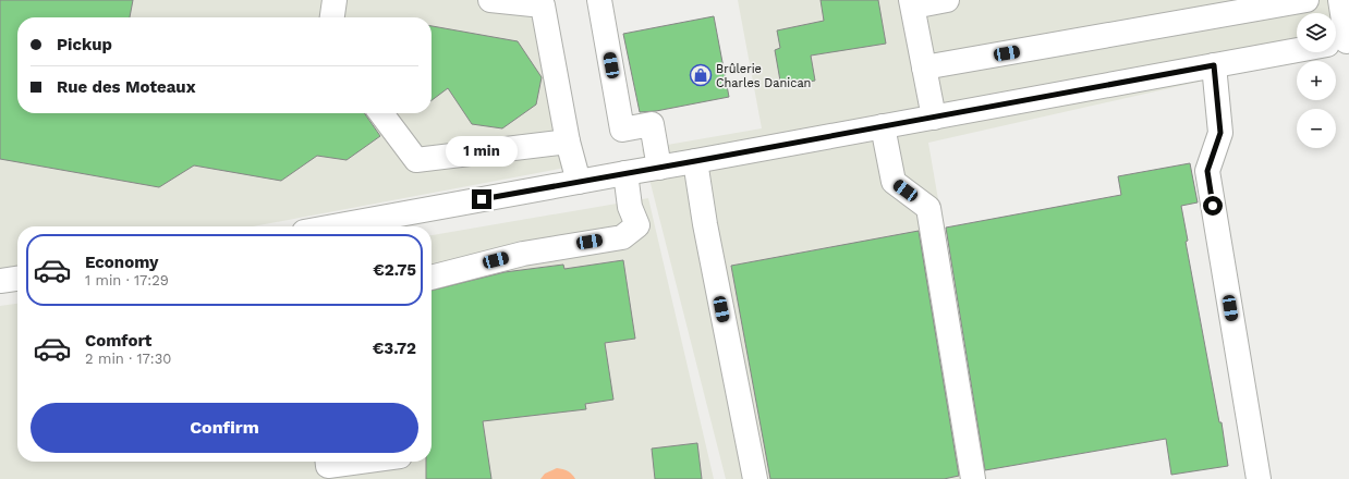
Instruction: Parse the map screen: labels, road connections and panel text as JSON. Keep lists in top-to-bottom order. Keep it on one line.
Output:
{"places":{"shop":["Brûlerie Charles Danican"]},"page":{"map_buttons":["+","−"],"banner":["Pickup","Rue des Moteaux"],"bubble":"1 min","list":[{"name":"Economy","note":"1 min · 17:29","value":"€2.75"},{"name":"Comfort","note":"2 min · 17:30","value":"€3.72"}],"buttons":"Confirm"}}
